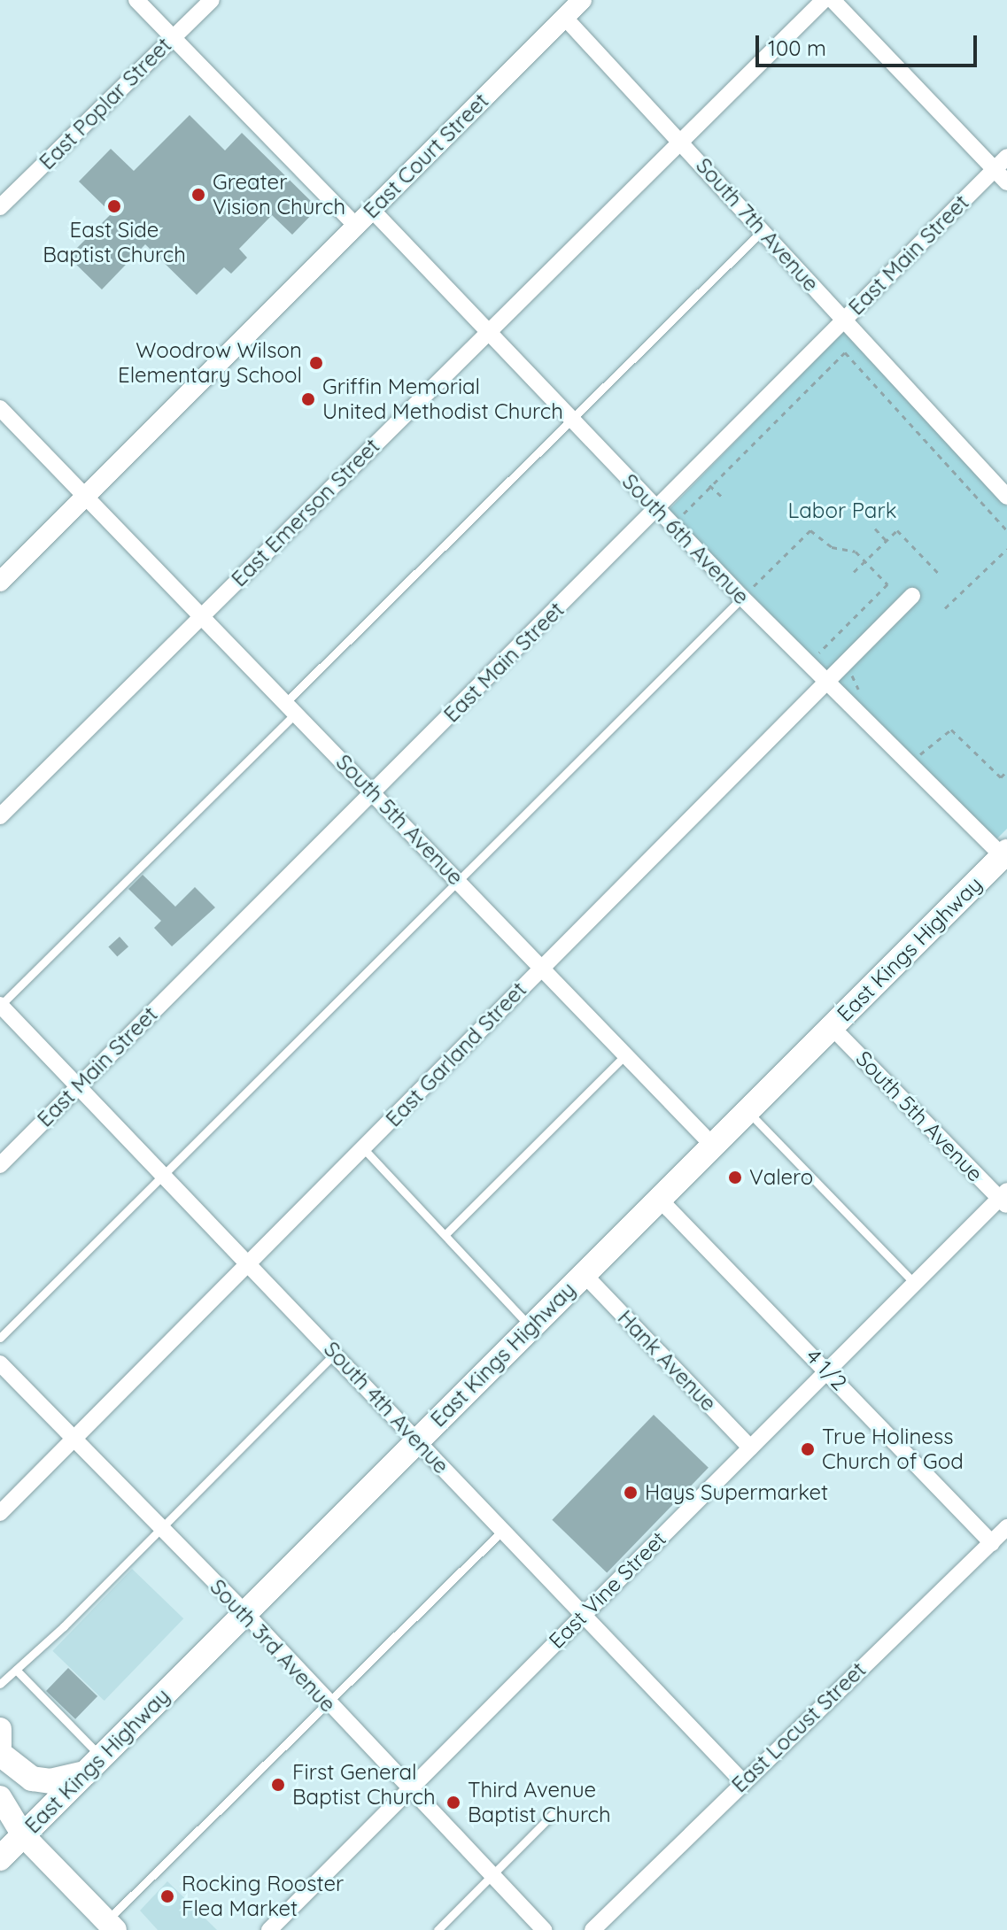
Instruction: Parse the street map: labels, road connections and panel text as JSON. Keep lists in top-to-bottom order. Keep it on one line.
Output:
{"streets":{"main road":["East Kings Highway"],"street":["East Poplar Street","East Court Street","South 7th Avenue","East Main Street","East Emerson Street","South 6th Avenue","South 5th Avenue","East Garland Street","Hank Avenue","4 1/2","South 4th Avenue","East Vine Street","South 3rd Avenue","East Locust Street"]},"crossings":[["East Court Street","South 7th Avenue"],["East Court Street","South 6th Avenue"],["East Court Street","South 5th Avenue"],["South 7th Avenue","East Main Street"],["South 7th Avenue","East Emerson Street"],["East Main Street","South 6th Avenue"],["East Main Street","South 5th Avenue"],["East Main Street","South 4th Avenue"],["East Emerson Street","South 6th Avenue"],["East Emerson Street","South 5th Avenue"],["South 6th Avenue","East Kings Highway"],["South 6th Avenue","East Garland Street"],["South 5th Avenue","East Kings Highway"],["South 5th Avenue","East Garland Street"],["South 5th Avenue","East Vine Street"],["East Kings Highway","Hank Avenue"],["East Kings Highway","4 1/2"],["East Kings Highway","South 4th Avenue"],["East Kings Highway","South 3rd Avenue"],["East Garland Street","South 4th Avenue"],["East Garland Street","South 3rd Avenue"],["Hank Avenue","East Vine Street"],["4 1/2","East Vine Street"],["4 1/2","East Locust Street"],["South 4th Avenue","East Vine Street"],["South 4th Avenue","East Locust Street"],["East Vine Street","South 3rd Avenue"]],"parks":["Labor Park"],"places":["Greater Vision Church","East Side Baptist Church","Woodrow Wilson Elementary School","Griffin Memorial United Methodist Church","Valero","True Holiness Church of God","Hays Supermarket","First General Baptist Church","Third Avenue Baptist Church","Rocking Rooster Flea Market"],"scale_bar":"100 m"}
